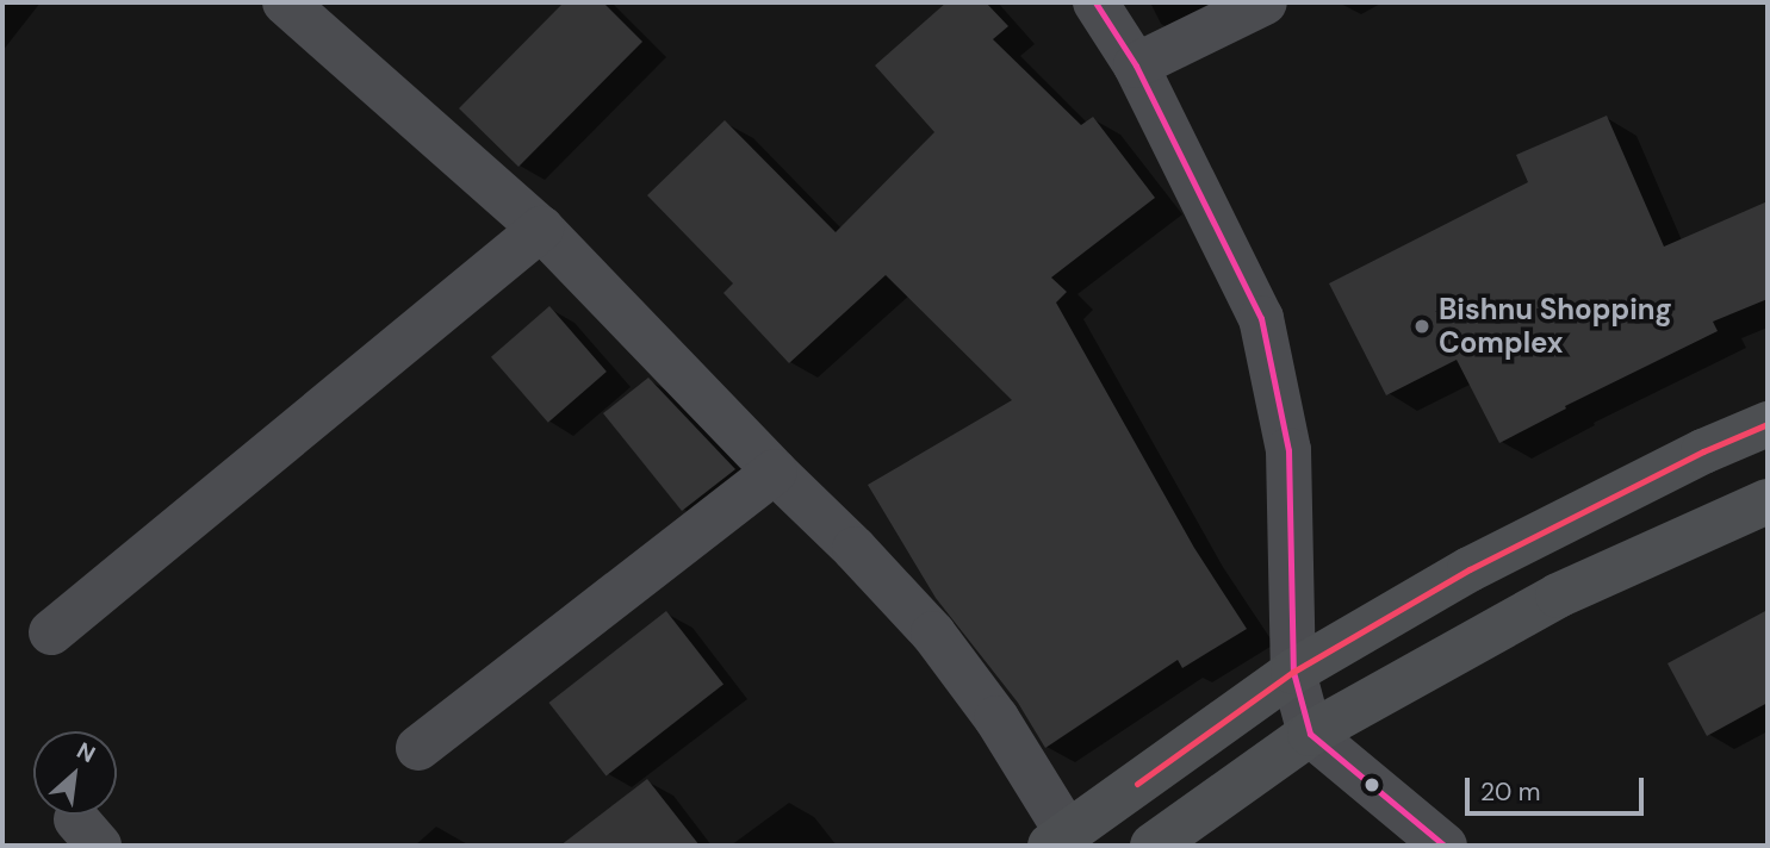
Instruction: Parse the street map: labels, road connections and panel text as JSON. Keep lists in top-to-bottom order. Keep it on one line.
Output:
{"places":["Bishnu Shopping Complex"],"scale_bar":"20 m","north":"top right"}
